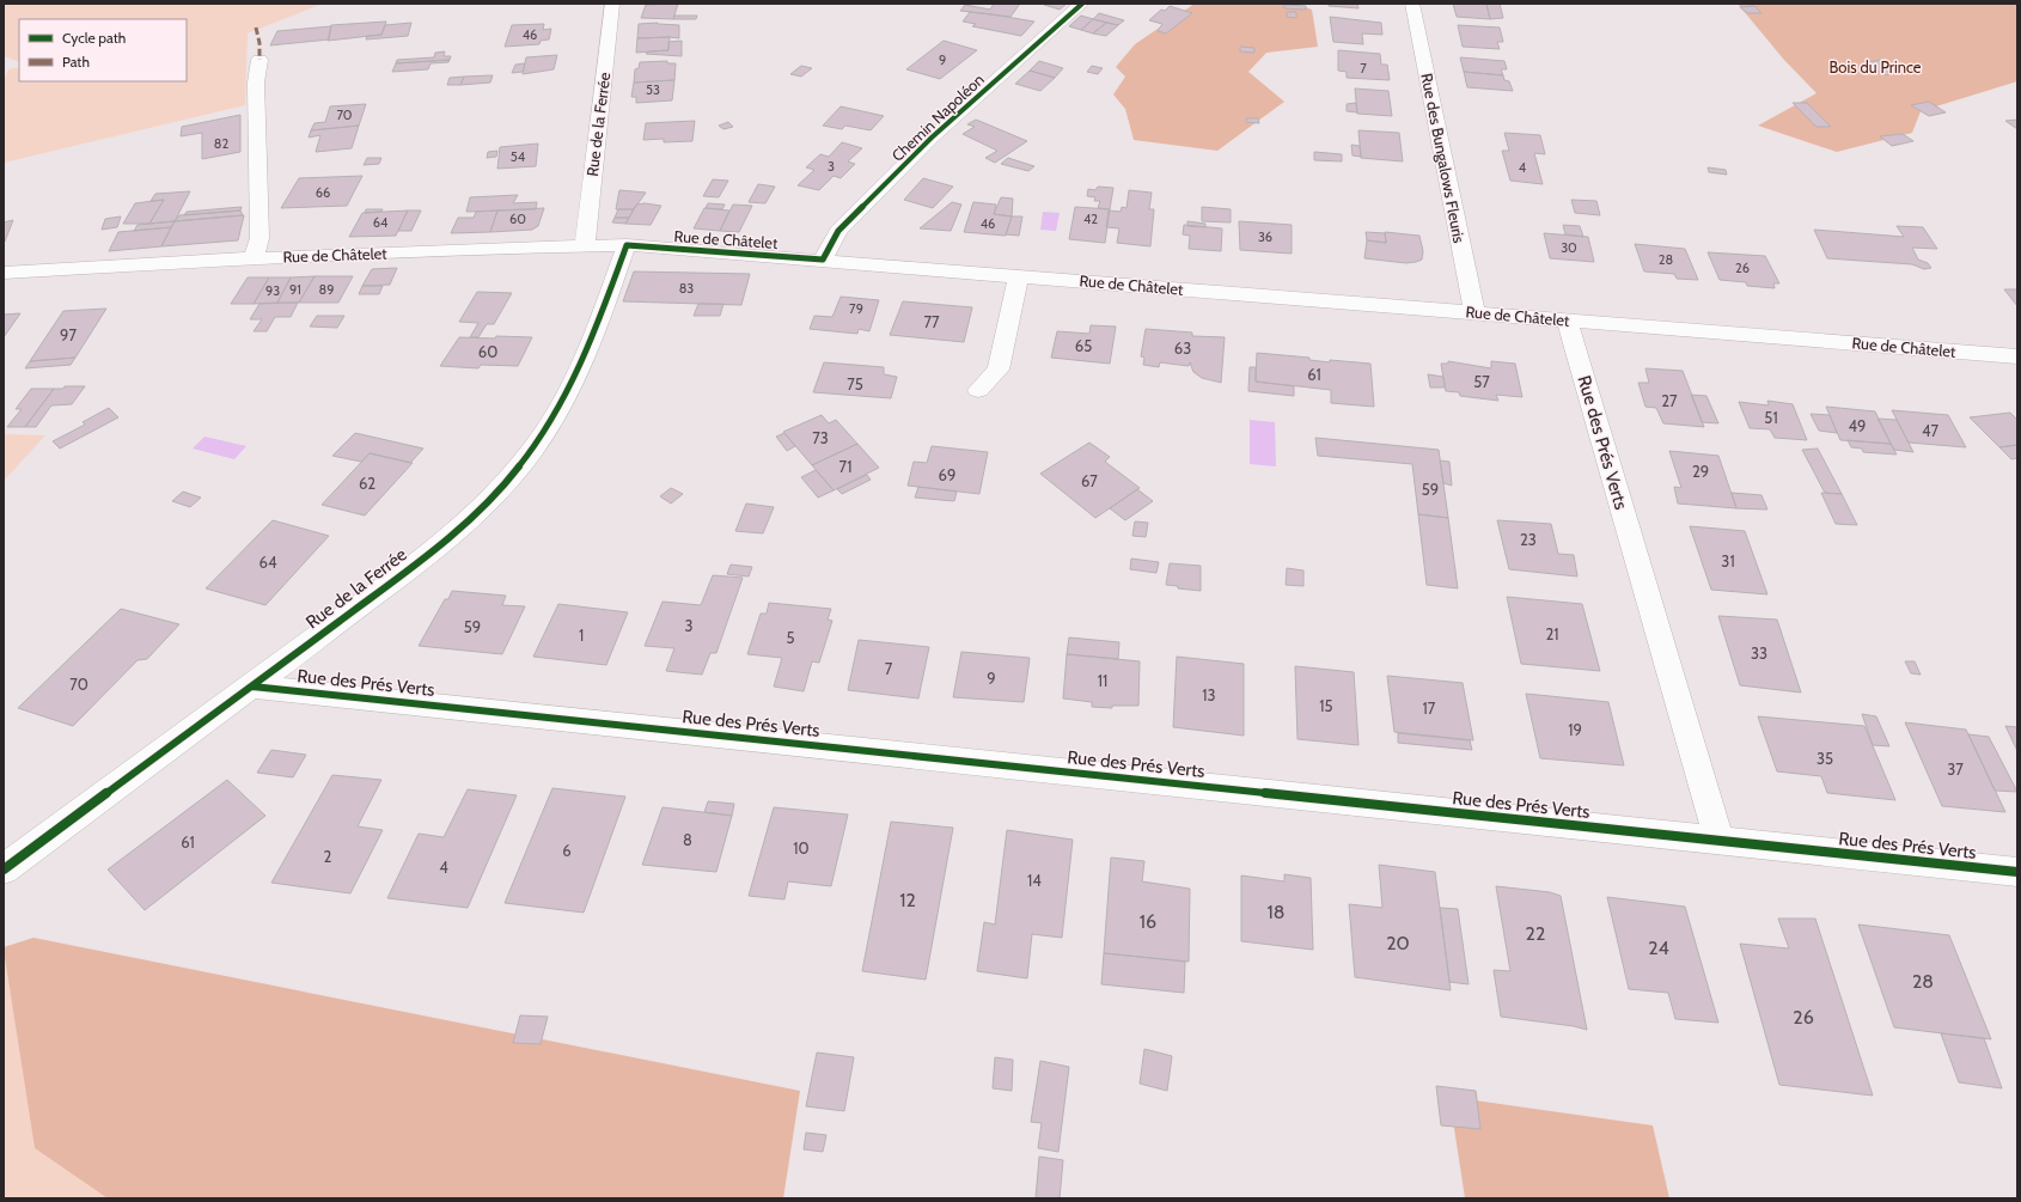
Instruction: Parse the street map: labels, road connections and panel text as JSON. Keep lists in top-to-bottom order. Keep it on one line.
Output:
{"streets":{"street":["Chemin Napoléon","Rue de la Ferrée","Rue des Bungalows Fleuris","Rue de Châtelet","Rue des Prés Verts"]},"crossings":[["Chemin Napoléon","Rue de Châtelet"],["Rue de la Ferrée","Rue de Châtelet"],["Rue de la Ferrée","Rue des Prés Verts"],["Rue des Bungalows Fleuris","Rue de Châtelet"],["Rue de Châtelet","Rue des Prés Verts"]],"parks":["Bois du Prince"],"house_numbers":["46","9","7","53","70","82","54","3","4","66","60","42","64","46","36","30","28","26","83","91","89","93","79","77","97","65","63","60","61","57","75","27","51","49","47","73","71","29","69","67","62","59","23","31","64","3","59","21","1","5","33","7","9","11","70","13","15","17","19","35","37","8","61","10","6","2","4","14","12","18","16","22","20","24","28","26"],"legend":["Cycle path","Path"]}
